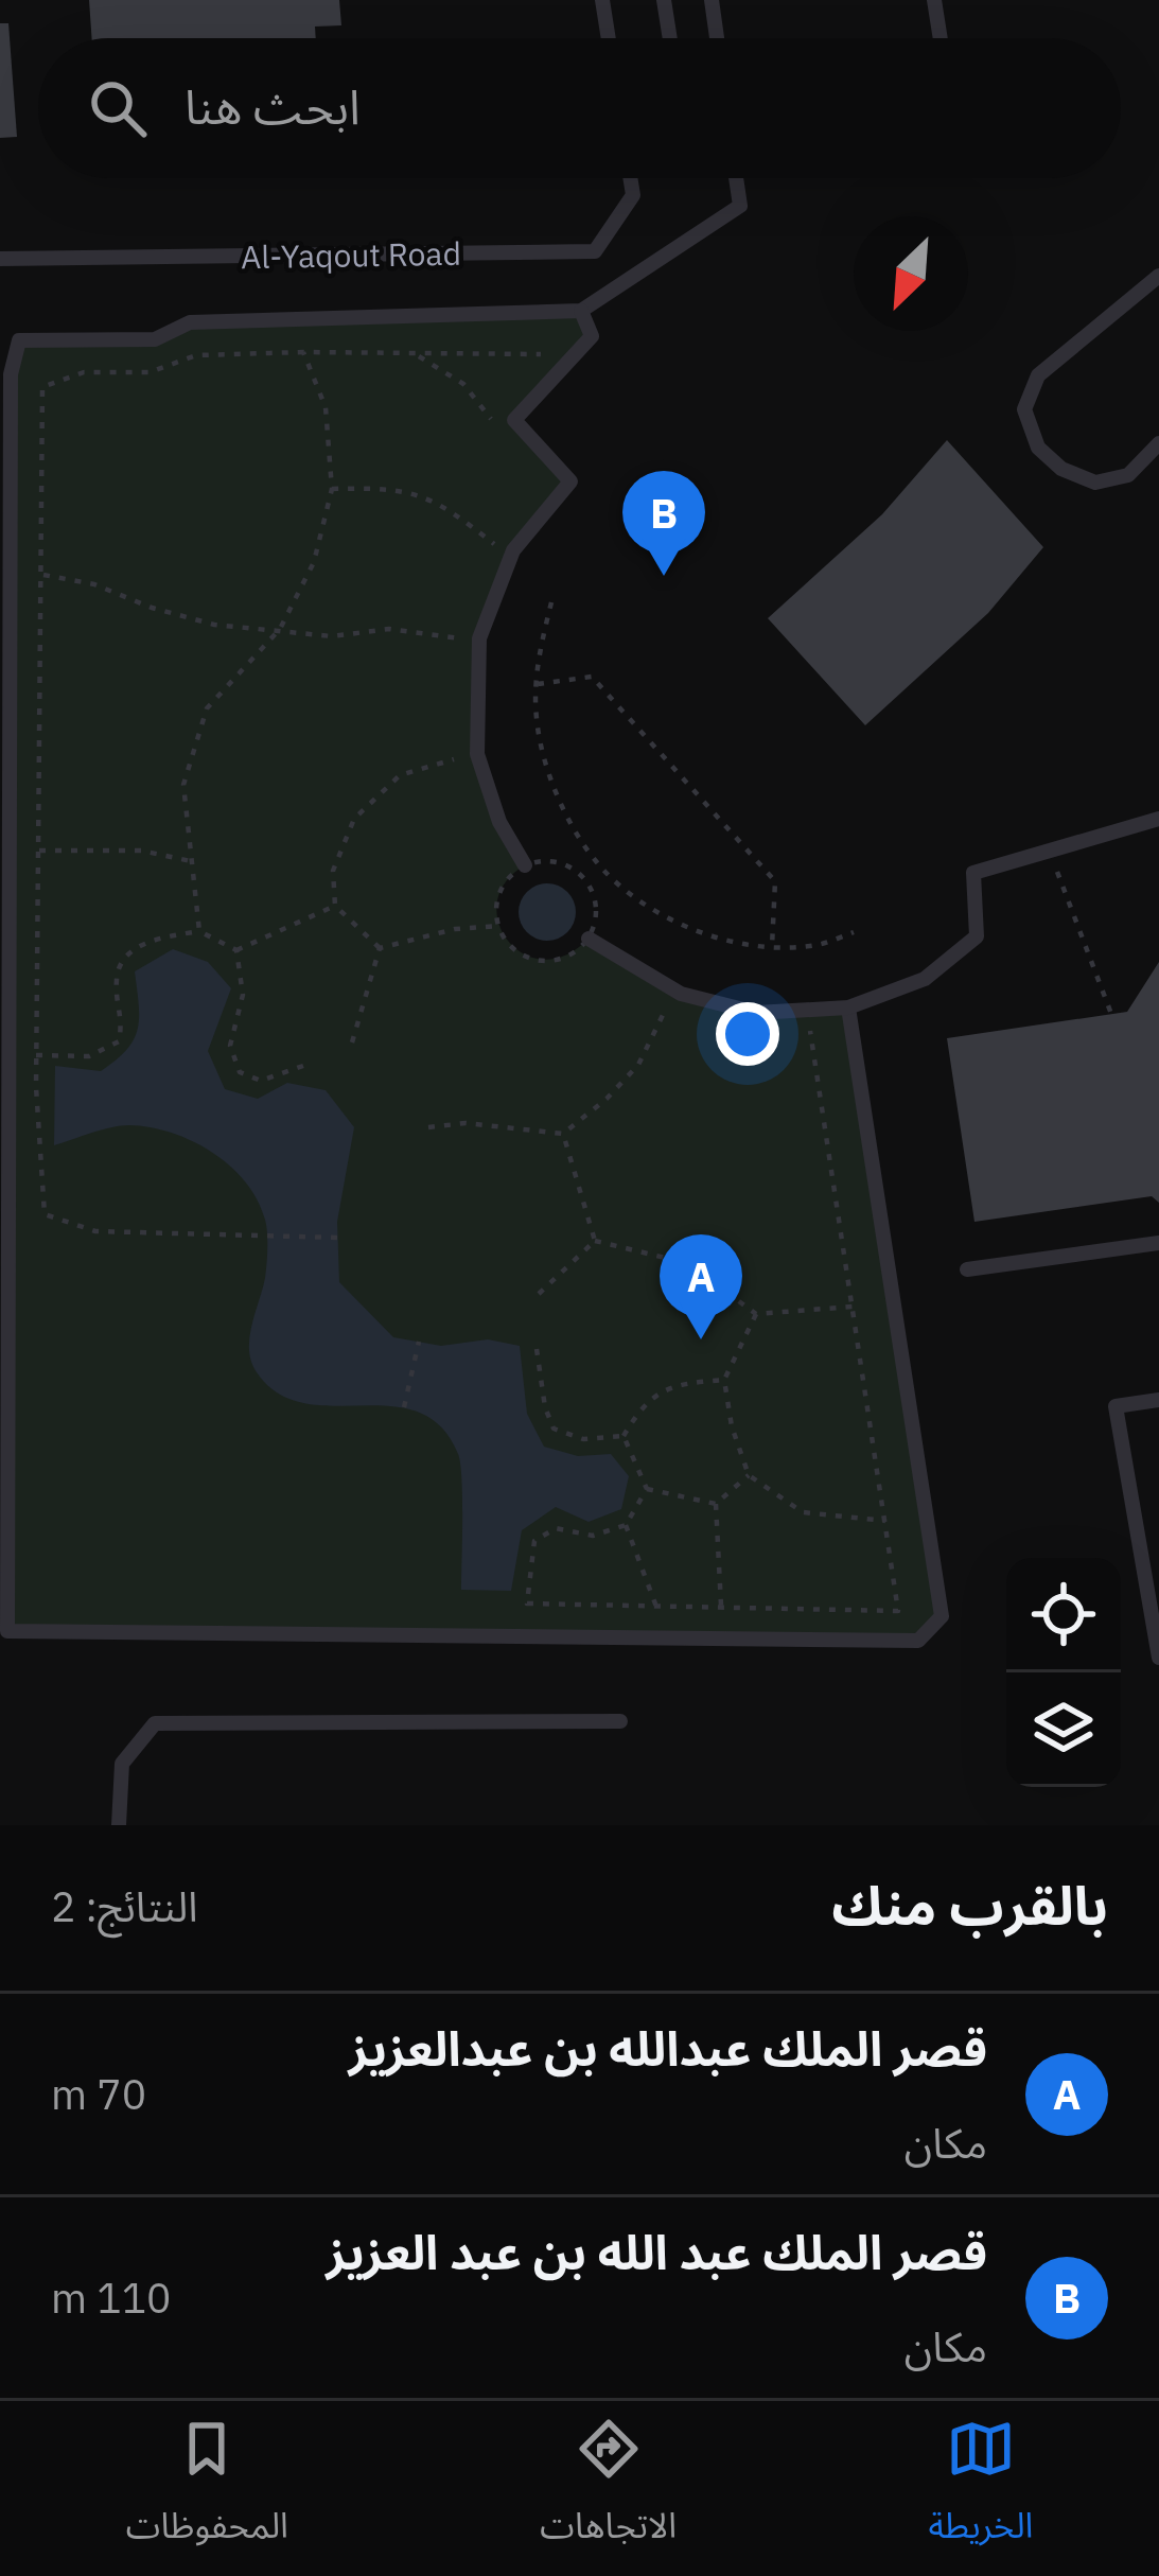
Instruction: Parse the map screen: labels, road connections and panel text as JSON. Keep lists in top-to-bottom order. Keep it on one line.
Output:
{"streets":{"lane":["Al-Yaqout Road"]},"north":"bottom left","page":{"search":"ابحث هنا","pins":["B","A"],"heading":["بالقرب منك","النتائج: 2"],"list":[{"mark":"A","name":"قصر الملك عبدالله بن عبدالعزيز","note":"مكان","value":"70 m"},{"mark":"B","name":"قصر الملك عبد الله بن عبد العزيز","note":"مكان","value":"110 m"}],"nav":["الخريطة","الاتجاهات","المحفوظات"]}}
